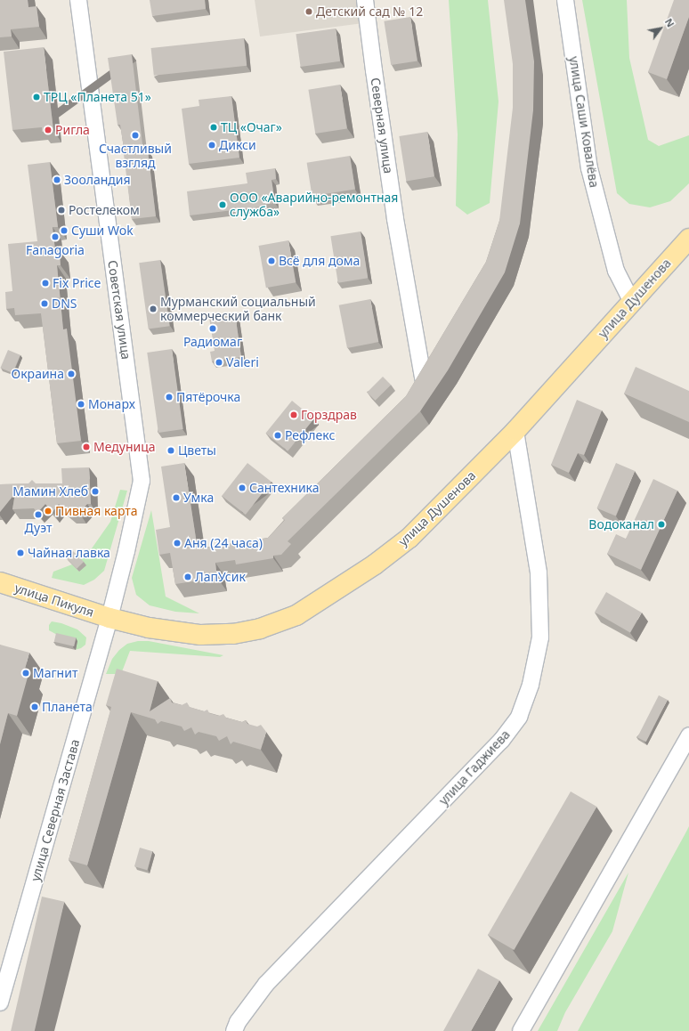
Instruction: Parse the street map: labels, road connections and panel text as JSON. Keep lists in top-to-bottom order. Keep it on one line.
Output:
{"streets":{"main road":["улица Душенова","улица Пикуля"],"street":["улица Саши Ковалёва","Северная улица","Советская улица","улица Гаджиева","улица Северная Застава"]},"crossings":[["улица Саши Ковалёва","улица Душенова"],["улица Душенова","Советская улица"],["улица Душенова","улица Пикуля"],["улица Душенова","улица Гаджиева"],["улица Душенова","улица Северная Застава"],["Советская улица","улица Пикуля"],["Советская улица","улица Северная Застава"],["улица Пикуля","улица Северная Застава"]],"places":["Детский сад № 12","ТРЦ «Планета 51»","ТЦ «Очаг»","Ригла","Счастливый взгляд","Дикси","Зооландия","ООО «Аварийно-ремонтная служба»","Ростелеком","Суши Wok","Fanagoria","Всё для дома","Fix Price","DNS","Мурманский социальный коммерческий банк","Радиомаг","Valeri","Окраина","Пятёрочка","Монарх","Горздрав","Рефлекс","Медуница","Цветы","Сантехника","Мамин Хлеб","Умка","Пивная карта","Дуэт","Водоканал","Аня (24 часа)","Чайная лавка","ЛапУсик","Магнит","Планета"],"north":"top right"}
